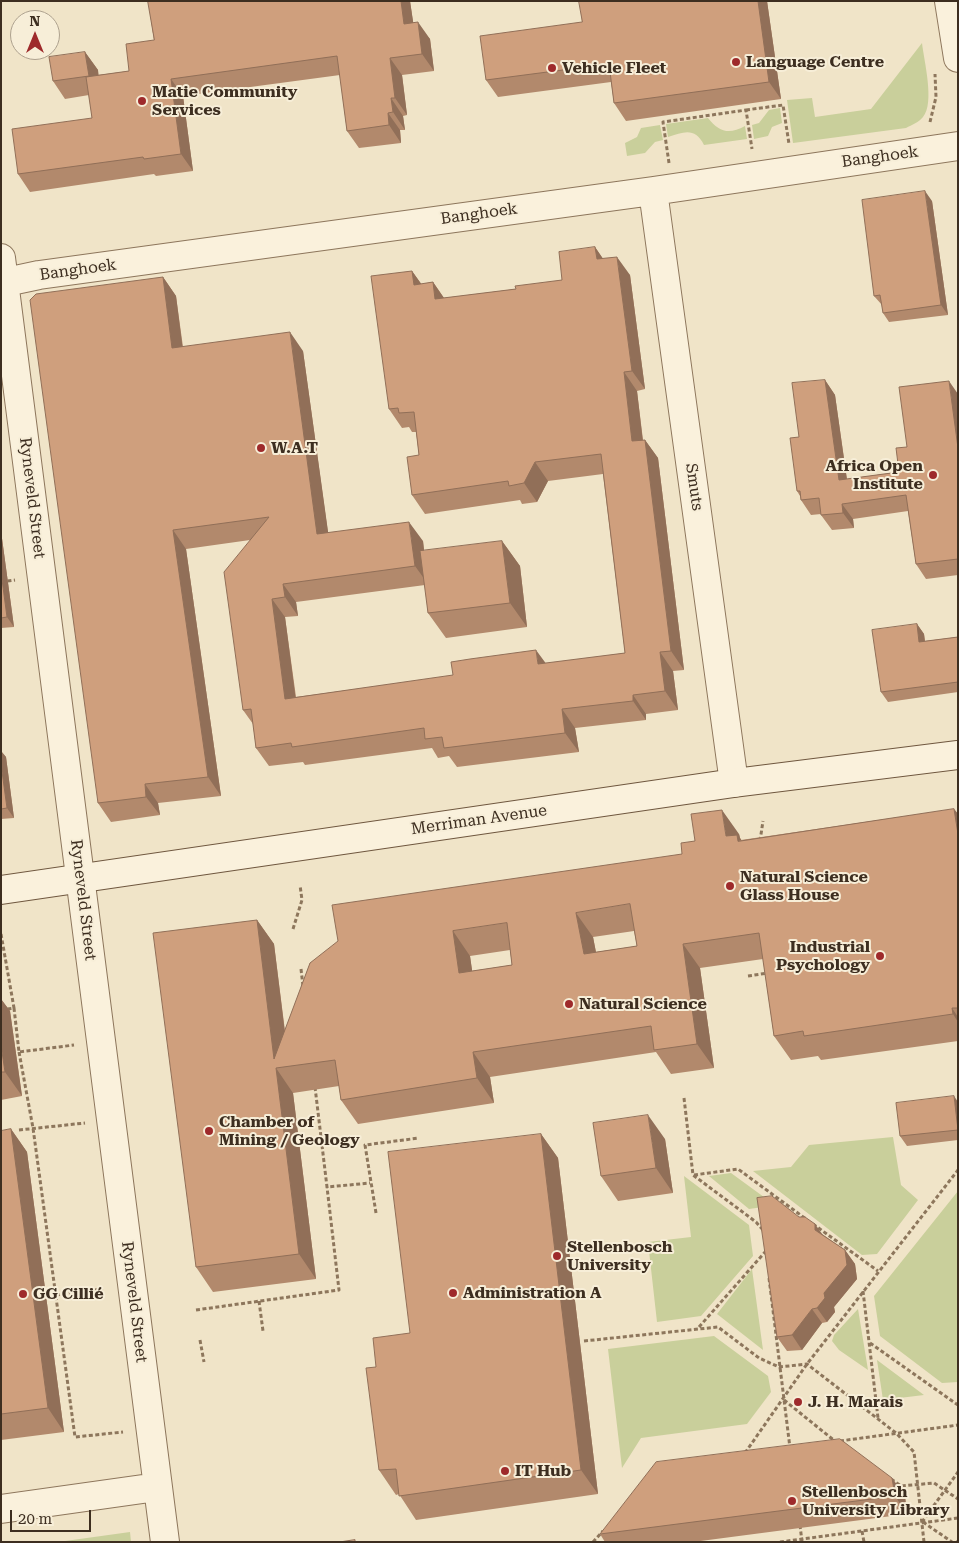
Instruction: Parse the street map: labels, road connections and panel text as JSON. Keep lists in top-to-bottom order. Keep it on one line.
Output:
{"streets":{"street":["Banghoek","Smuts","Ryneveld Street","Merriman Avenue"]},"crossings":[["Banghoek","Smuts"],["Banghoek","Ryneveld Street"],["Smuts","Merriman Avenue"],["Ryneveld Street","Merriman Avenue"]],"places":["Language Centre","Vehicle Fleet","Matie Community Services","W.A.T","Africa Open Institute","Natural Science Glass House","Industrial Psychology","Natural Science","Chamber of Mining / Geology","Stellenbosch University","Administration A","GG Cillié","J. H. Marais","IT Hub","Stellenbosch University Library"],"scale_bar":"20 m","north":"top"}
